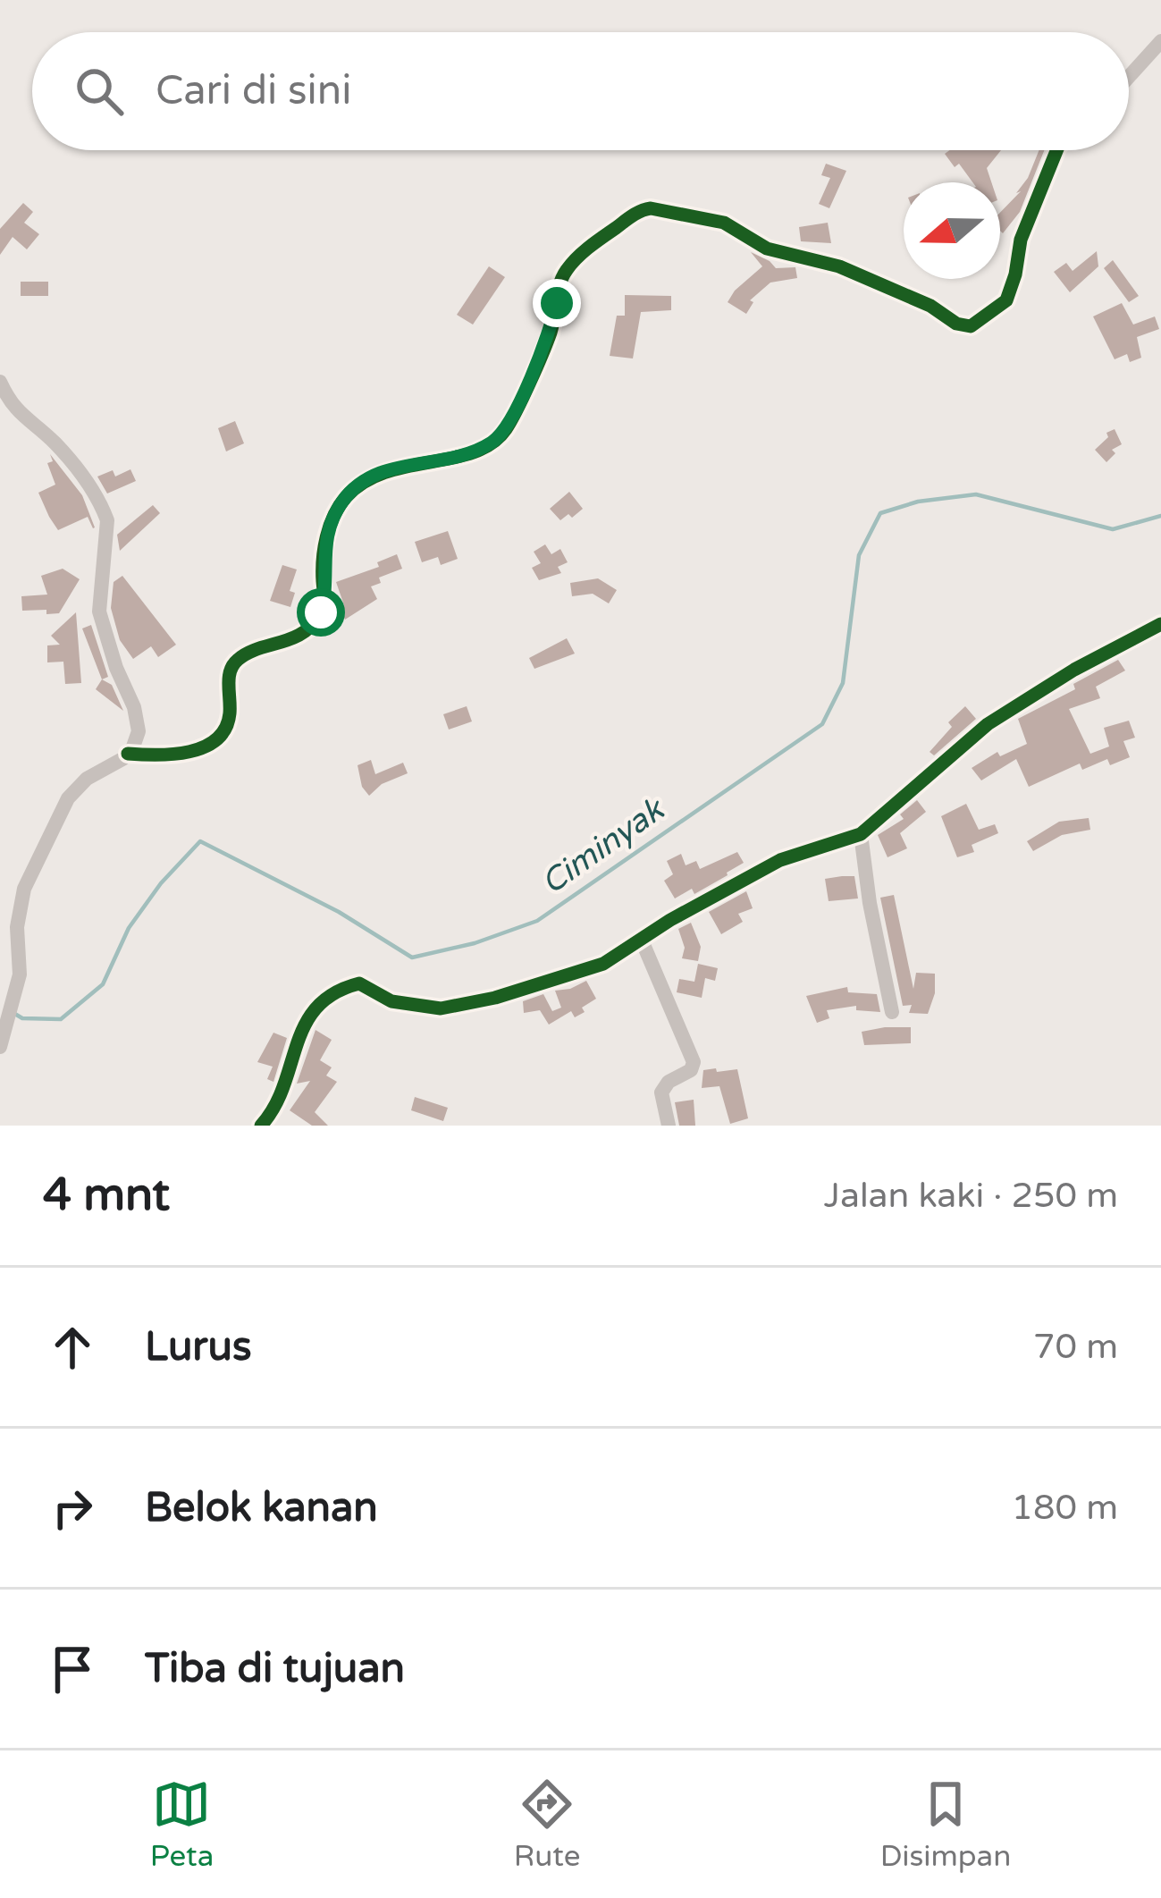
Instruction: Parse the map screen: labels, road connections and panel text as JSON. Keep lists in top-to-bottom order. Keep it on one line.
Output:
{"water":["Ciminyak"],"north":"left","page":{"search":"Cari di sini","heading":["4 mnt","Jalan kaki · 250 m"],"list":[["Lurus","70 m"],["Belok kanan","180 m"],"Tiba di tujuan"],"nav":["Peta","Rute","Disimpan"]}}
